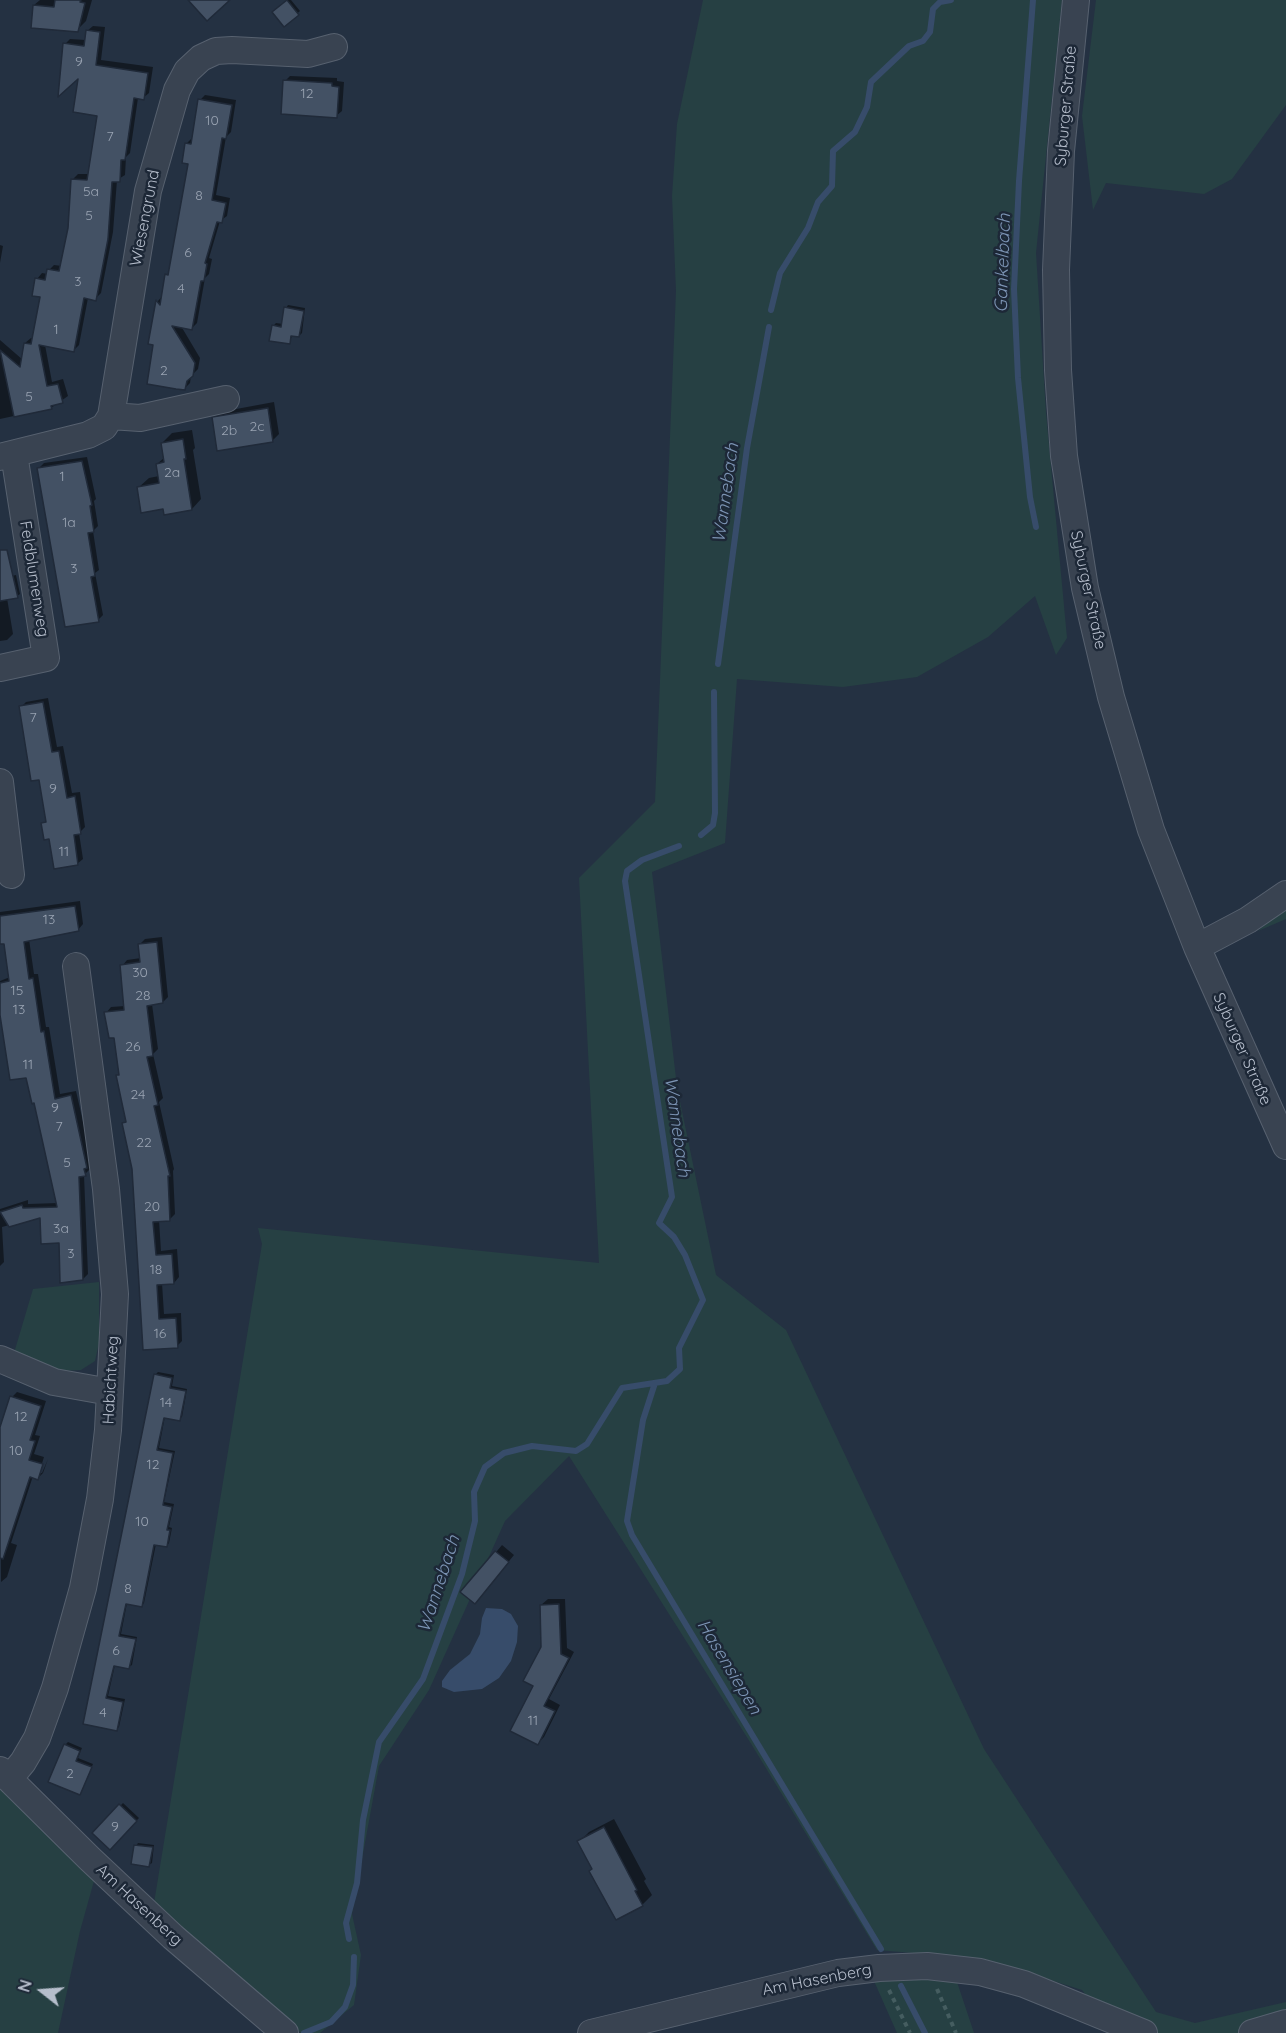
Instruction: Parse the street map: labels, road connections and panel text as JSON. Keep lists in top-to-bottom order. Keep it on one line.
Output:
{"streets":{"street":["Syburger Straße","Wiesengrund","Feldblumenweg","Habichtweg","Am Hasenberg"]},"crossings":[["Habichtweg","Am Hasenberg"]],"water":["Gankelbach","Wannebach","Hasensiepen"],"house_numbers":["9","12","10","7","5a","8","5","6","3","4","1","2","5","2c","2b","2a","1","1a","3","7","9","11","13","30","15","28","13","26","11","24","9","7","22","5","20","3a","3","18","16","14","12","10","12","10","8","6","4","11","2","9"],"north":"left"}
